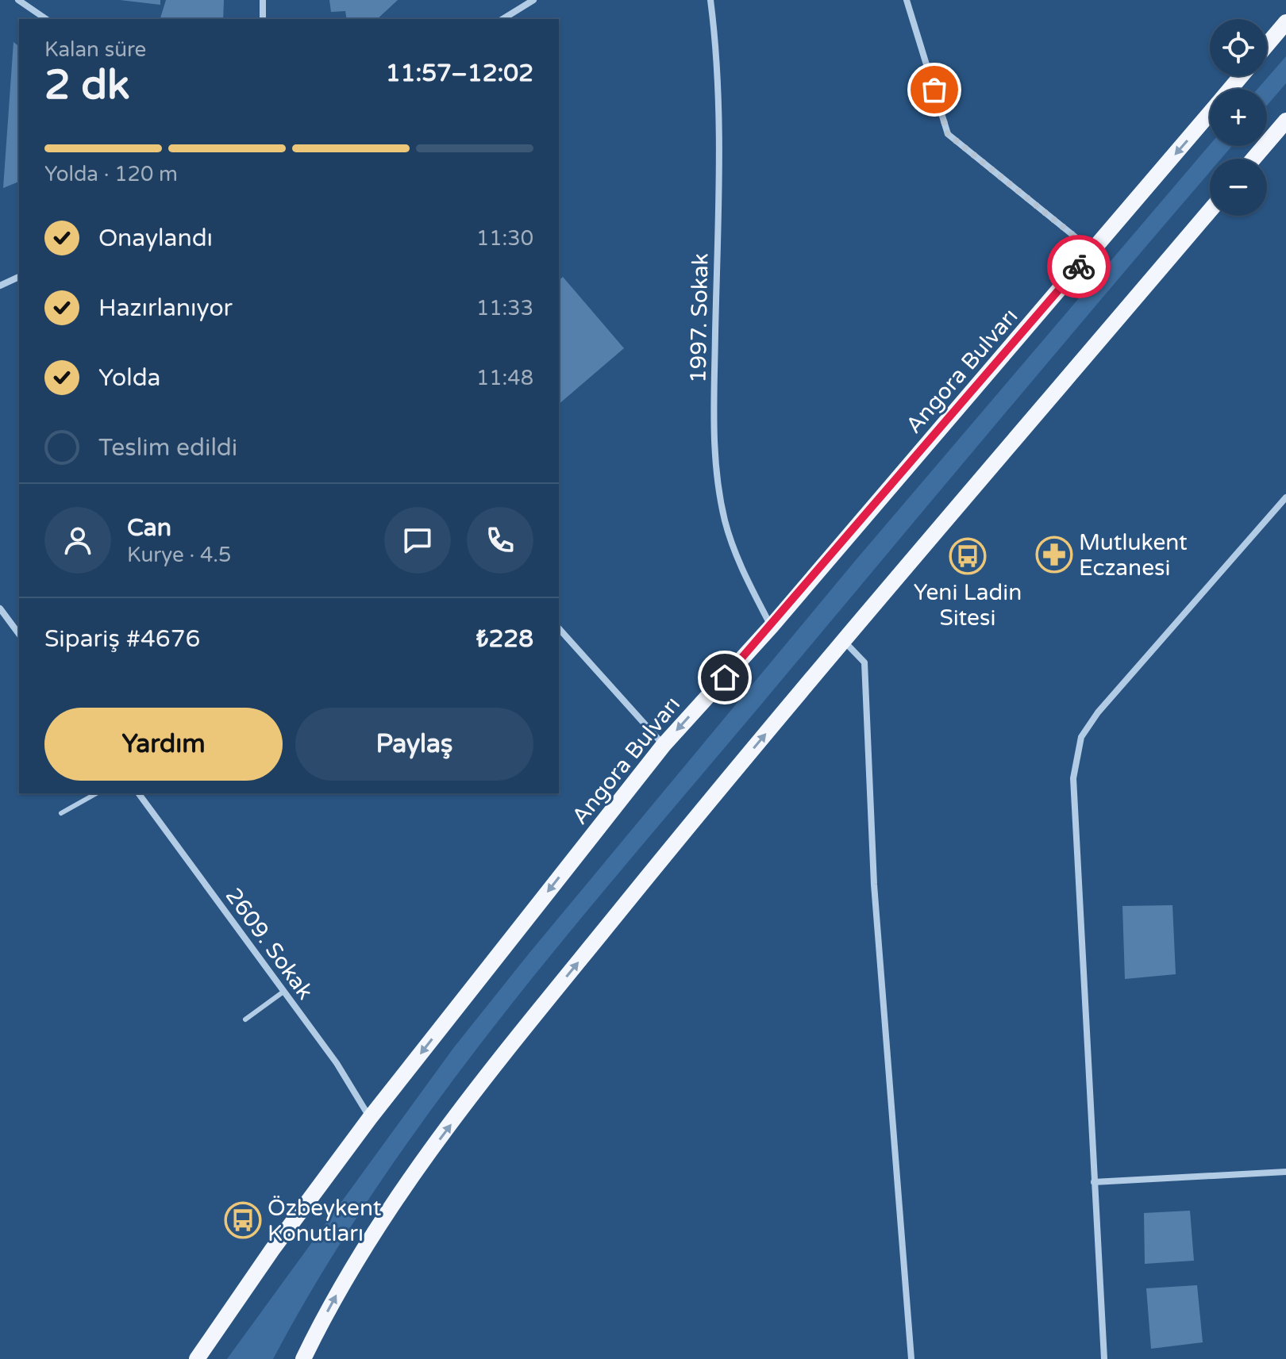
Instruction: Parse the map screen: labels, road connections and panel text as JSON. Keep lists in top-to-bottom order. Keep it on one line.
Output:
{"streets":{"main road":["Angora Bulvarı"],"street":["1997. Sokak","2609. Sokak"]},"crossings":[["1997. Sokak","Angora Bulvarı"],["Angora Bulvarı","2609. Sokak"]],"places":{"pharmacy":["Mutlukent Eczanesi"],"bus stop":["Yeni Ladin Sitesi","Özbeykent Konutları"]},"page":{"map_buttons":["+","−"],"heading":["2 dk","Kalan süre","11:57–12:02"],"panel":["Can","Kurye · 4.5","Sipariş #4676","₺228"],"bar":"Yolda · 120 m","list":[["Onaylandı","11:30"],["Hazırlanıyor","11:33"],["Yolda","11:48"],"Teslim edildi"],"buttons":["Yardım","Paylaş"]}}
